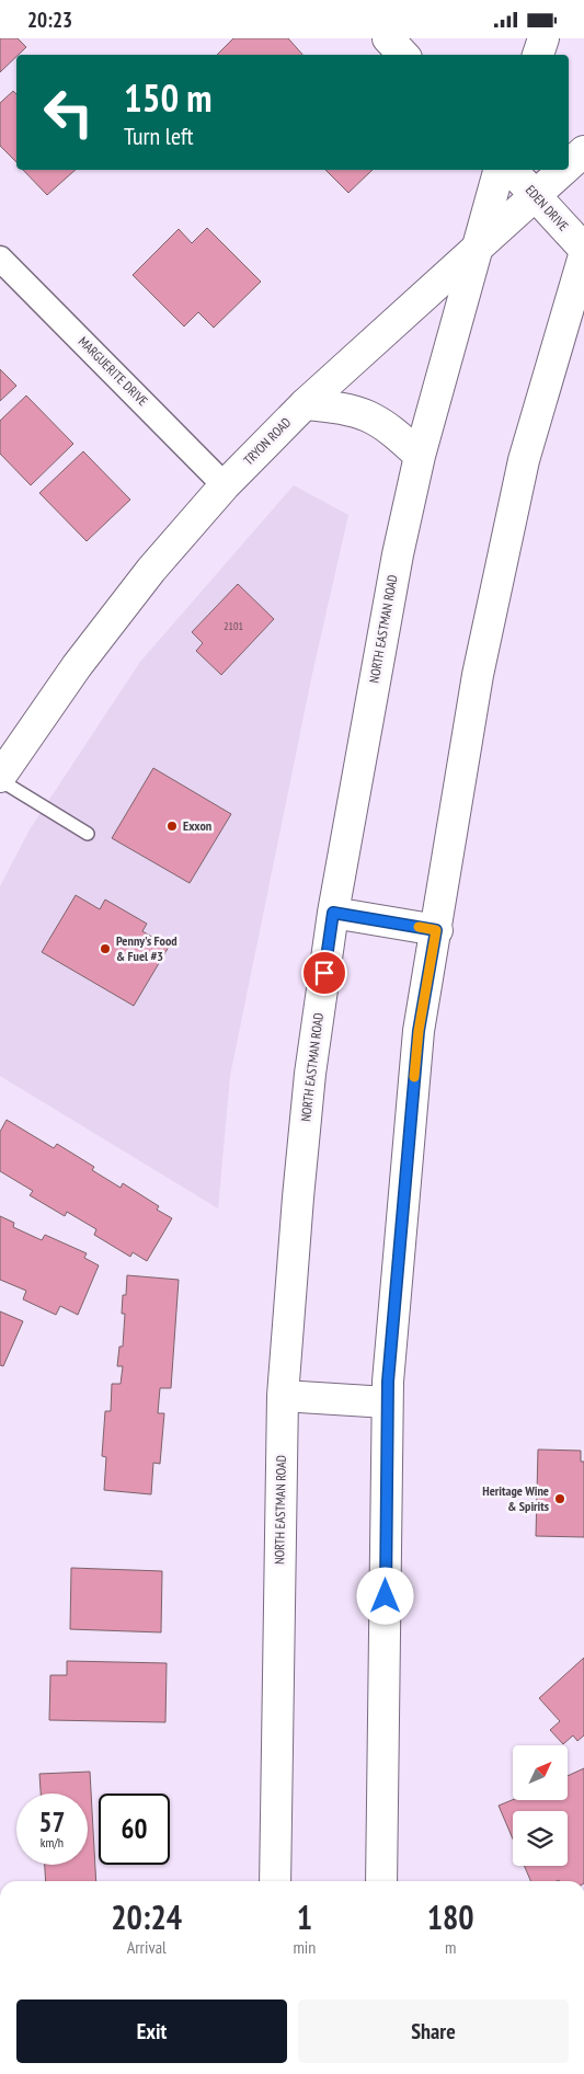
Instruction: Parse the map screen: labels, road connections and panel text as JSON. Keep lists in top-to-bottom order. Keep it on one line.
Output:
{"streets":{"main road":["EDEN DRIVE","TRYON ROAD","NORTH EASTMAN ROAD"],"street":["MARGUERITE DRIVE"]},"crossings":[["EDEN DRIVE","TRYON ROAD"],["MARGUERITE DRIVE","TRYON ROAD"],["TRYON ROAD","NORTH EASTMAN ROAD"]],"places":["Exxon","Penny's Food & Fuel #3","Heritage Wine & Spirits"],"house_numbers":["2101"],"north":"top right","page":{"status":"20:23","turn":["150 m","Turn left"],"speed":"57 km/h","limit":"60","eta":["20:24","Arrival","1","min","180","m"],"buttons":["Exit","Share"]}}
